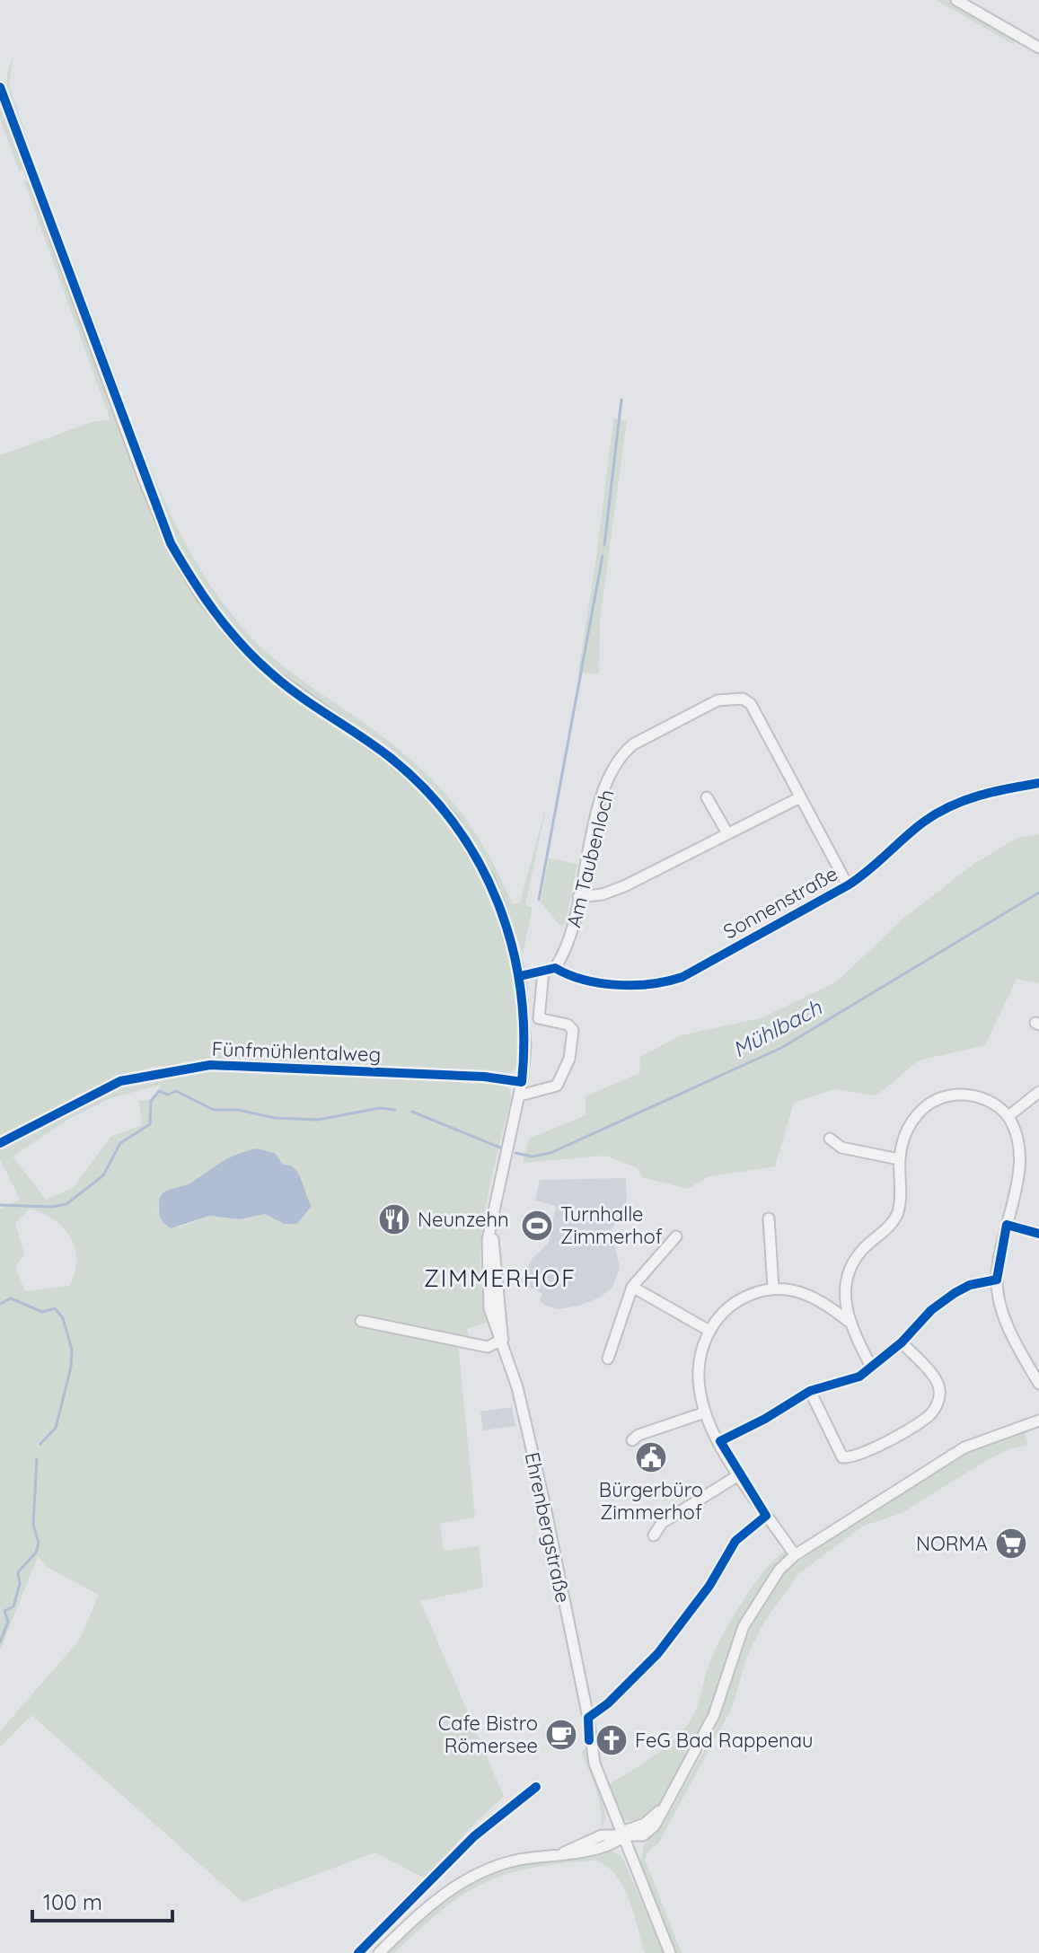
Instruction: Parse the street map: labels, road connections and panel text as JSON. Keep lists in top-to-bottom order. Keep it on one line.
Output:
{"streets":{"street":["Am Taubenloch","Sonnenstraße","Fünfmühlentalweg","Ehrenbergstraße"]},"crossings":[["Am Taubenloch","Sonnenstraße"],["Fünfmühlentalweg","Ehrenbergstraße"]],"districts":["ZIMMERHOF"],"water":["Mühlbach"],"places":{"restaurant":["Neunzehn"],"sports":["Turnhalle Zimmerhof"],"public building":["Bürgerbüro Zimmerhof"],"supermarket":["NORMA"],"cafe":["Cafe Bistro Römersee"],"church":["FeG Bad Rappenau"]},"scale_bar":"100 m"}
